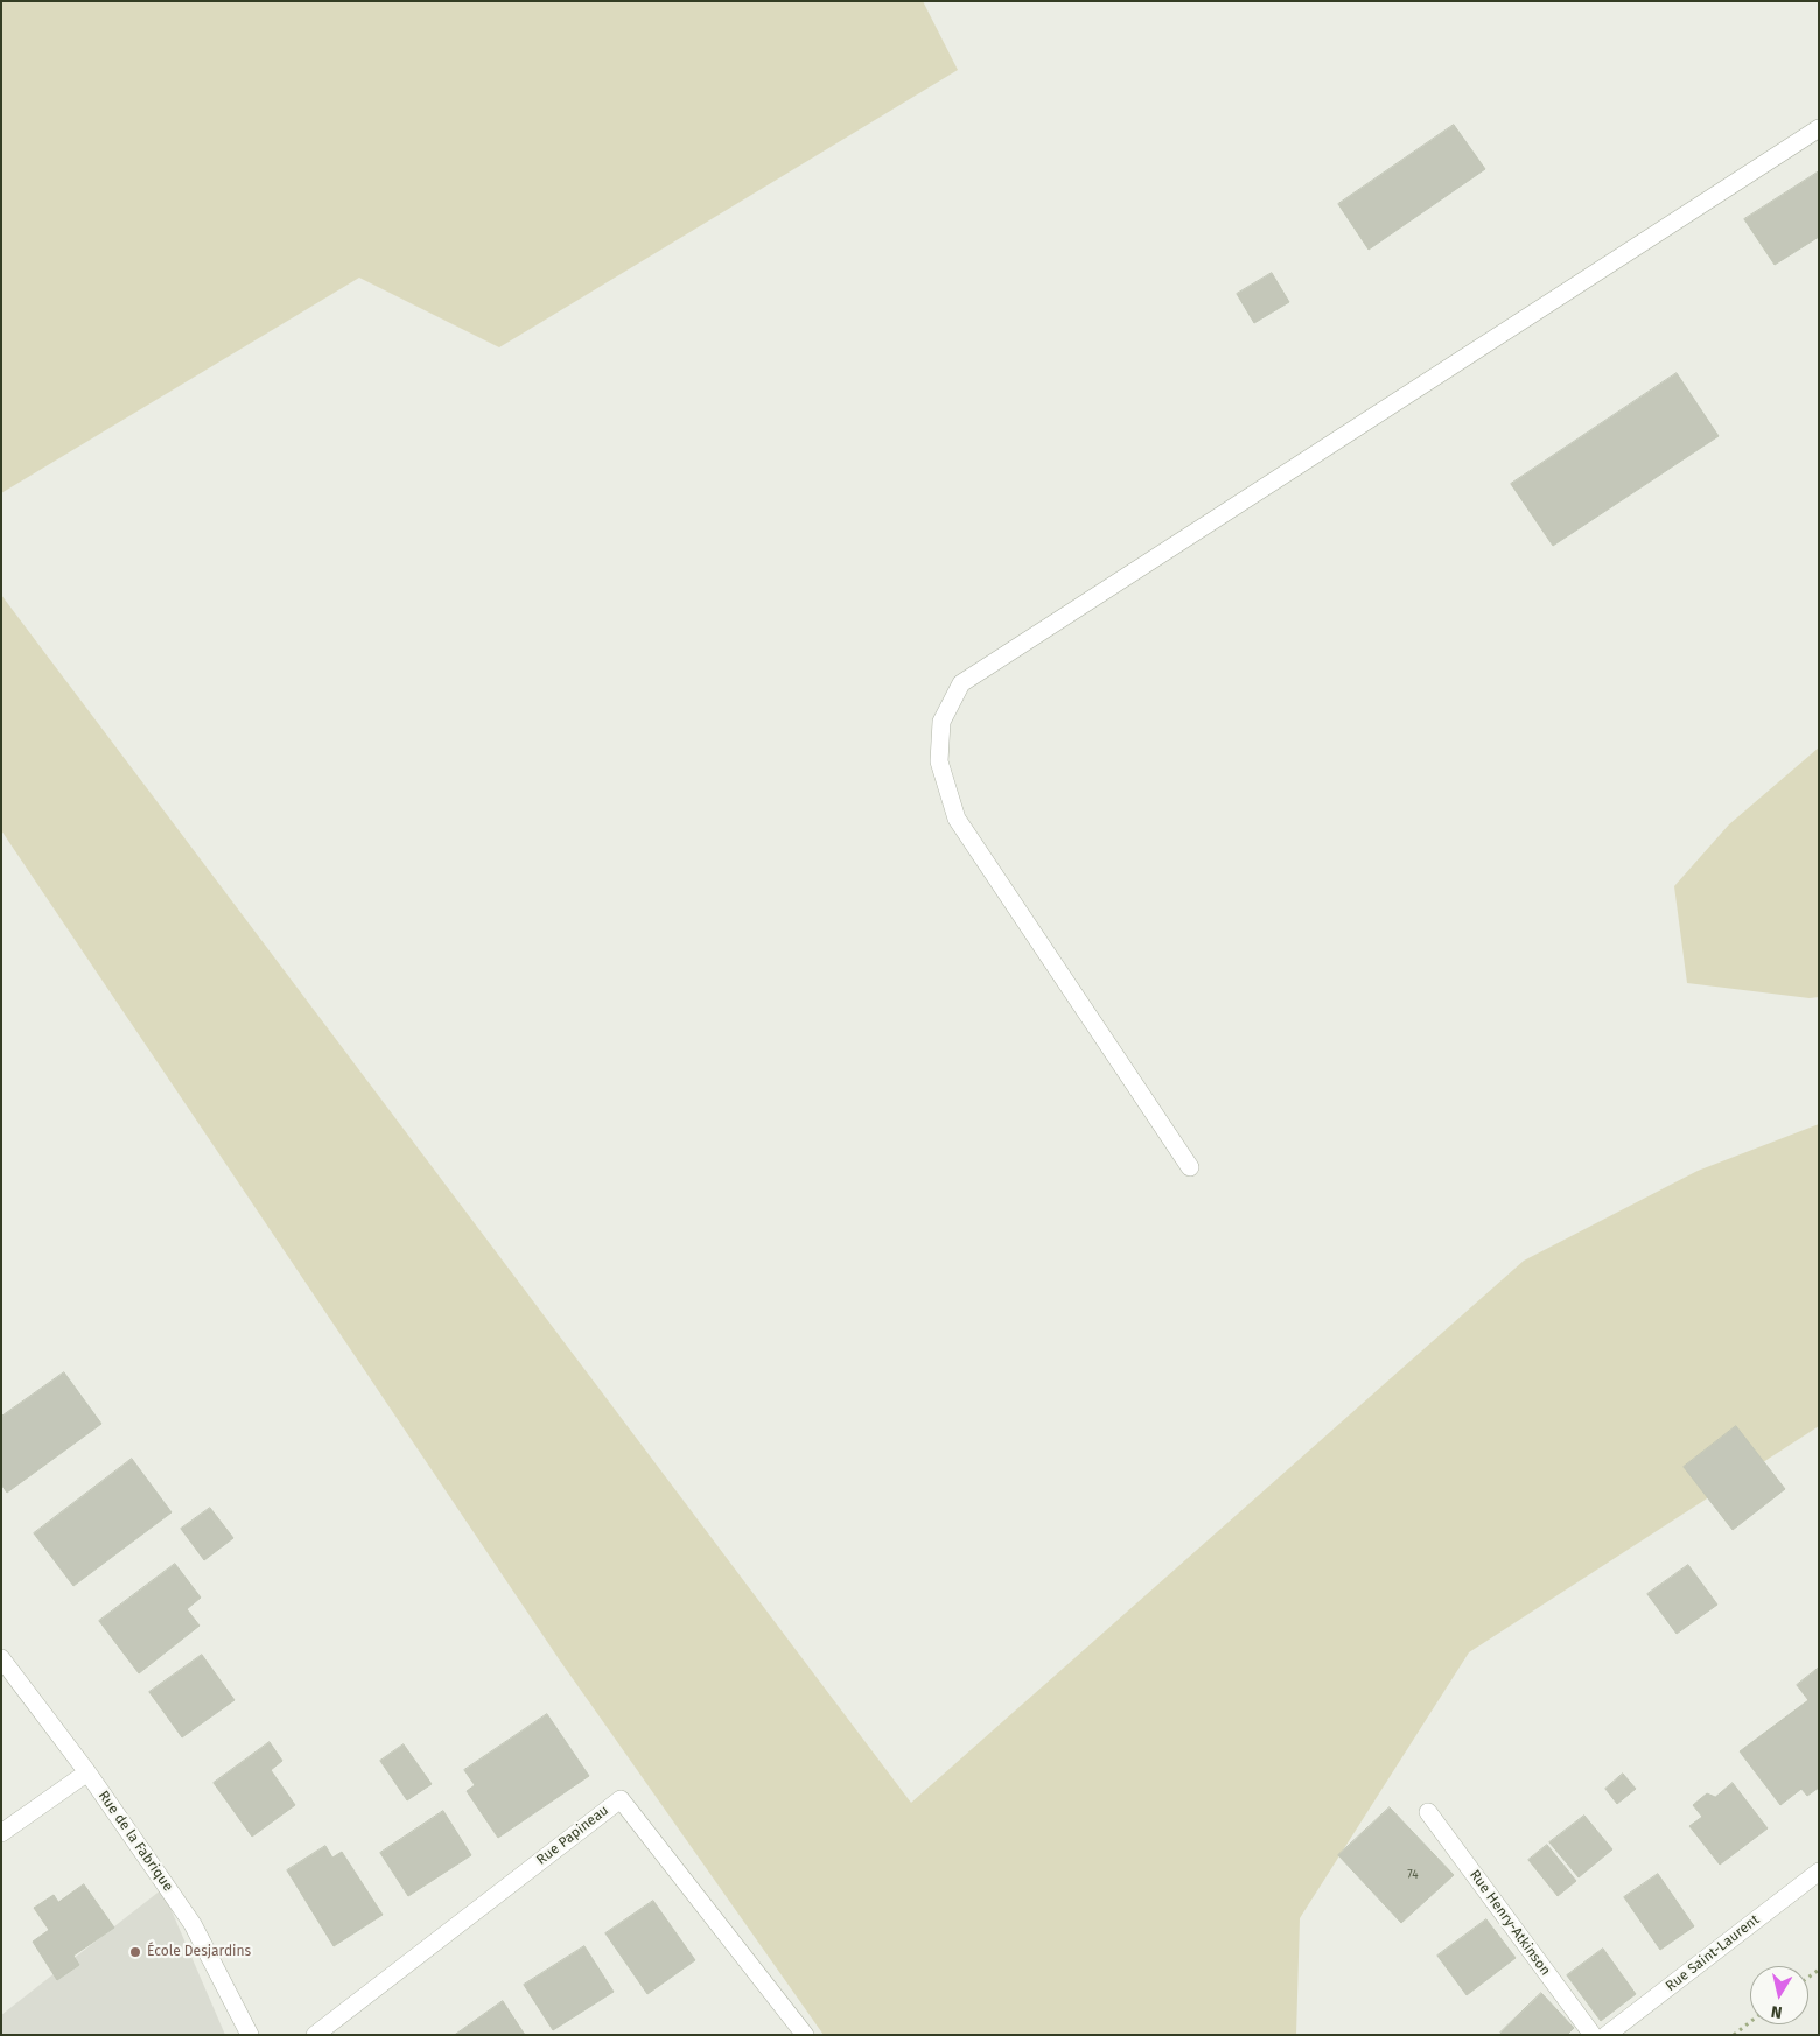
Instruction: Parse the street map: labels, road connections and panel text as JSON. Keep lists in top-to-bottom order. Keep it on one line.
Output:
{"streets":{"street":["Rue Papineau","Rue de la Fabrique","Rue Henry-Atkinson","Rue Saint-Laurent"]},"places":["École Desjardins"],"house_numbers":["74"],"north":"bottom"}
